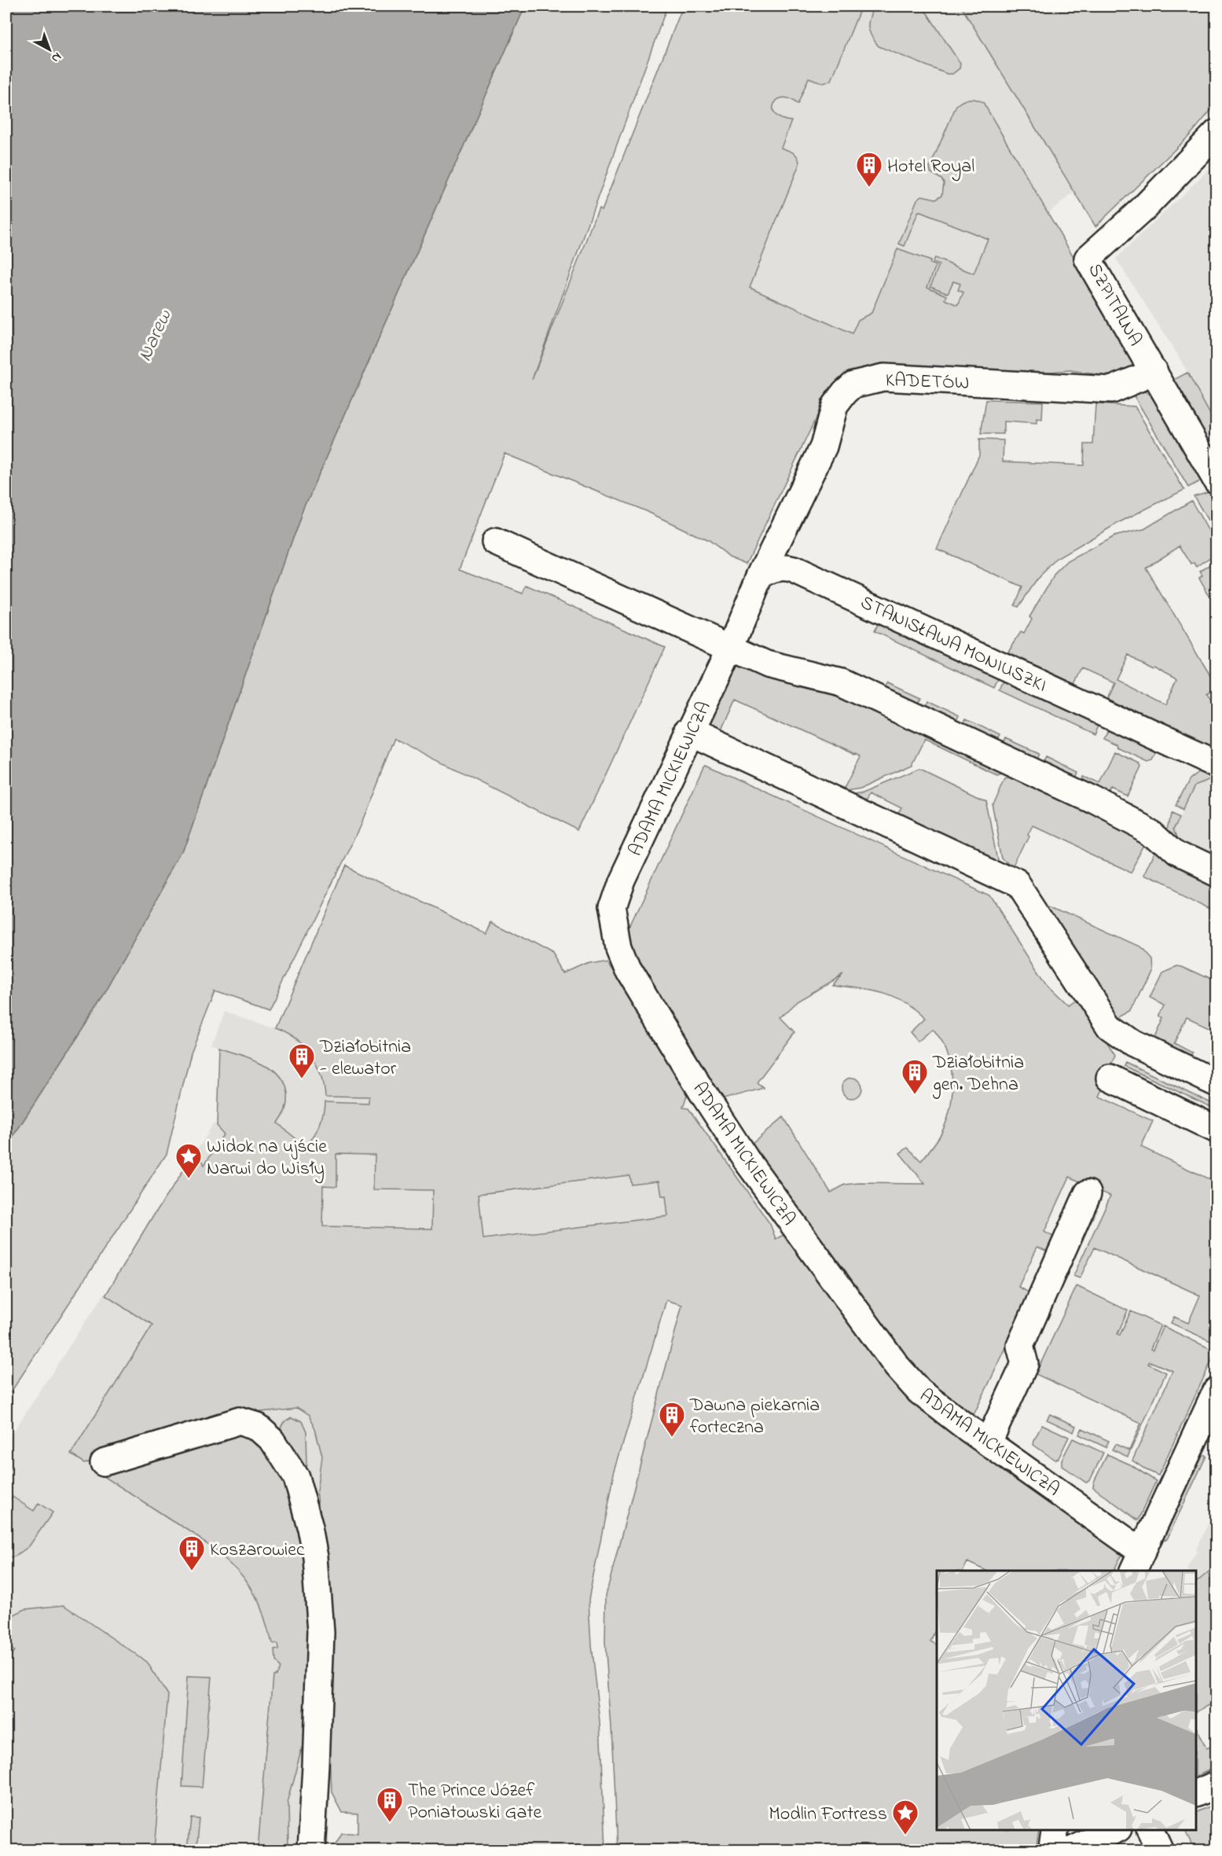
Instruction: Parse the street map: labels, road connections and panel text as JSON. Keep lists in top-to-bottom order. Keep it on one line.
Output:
{"streets":{"street":["SZPITALNA","KADETÓW","STANISŁAWA MONIUSZKI","ADAMA MICKIEWICZA"]},"crossings":[["SZPITALNA","KADETÓW"],["KADETÓW","STANISŁAWA MONIUSZKI"]],"water":["Narew"],"places":{"building":["Hotel Royal","Działobitnia - elewator","Działobitnia gen. Dehna","Dawna piekarnia forteczna","Koszarowiec","The Prince Józef Poniatowski Gate"],"place":["Widok na ujście Narwi do Wisły","Modlin Fortress"]},"north":"bottom right"}
